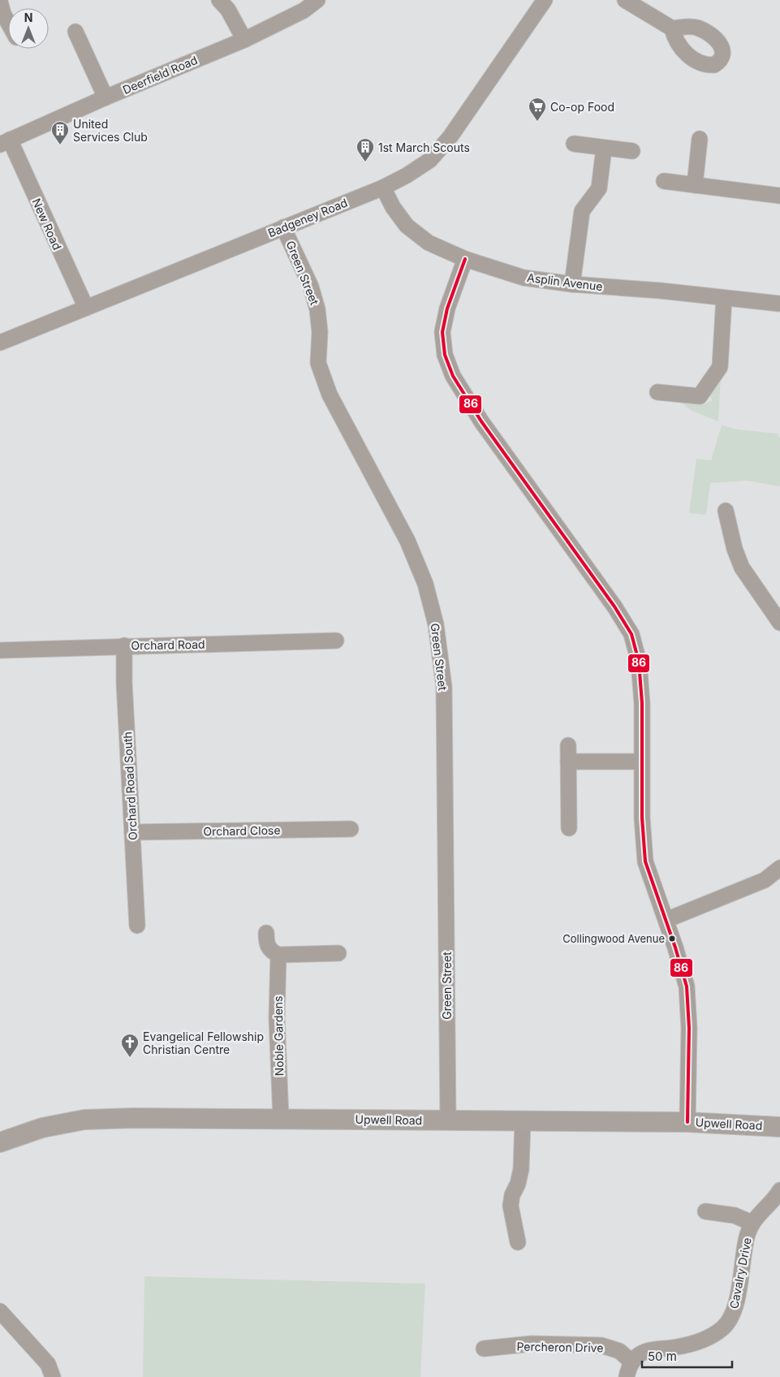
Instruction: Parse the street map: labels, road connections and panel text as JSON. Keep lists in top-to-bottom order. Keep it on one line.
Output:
{"streets":{"main road":["Upwell Road"],"street":["Deerfield Road","Badgeney Road","New Road","Green Street","Asplin Avenue","Orchard Road","Orchard Road South","Orchard Close","Noble Gardens","Cavalry Drive","Percheron Drive"]},"crossings":[["Deerfield Road","New Road"],["Badgeney Road","New Road"],["Badgeney Road","Green Street"],["Badgeney Road","Asplin Avenue"],["Green Street","Upwell Road"],["Orchard Road","Orchard Road South"],["Orchard Road South","Orchard Close"],["Noble Gardens","Upwell Road"],["Cavalry Drive","Percheron Drive"]],"places":{"supermarket":["Co-op Food"],"building":["United Services Club","1st March Scouts"],"other":["Collingwood Avenue"],"church":["Evangelical Fellowship Christian Centre"]},"lines":["transit line 86"],"scale_bar":"50 m","north":"top"}
